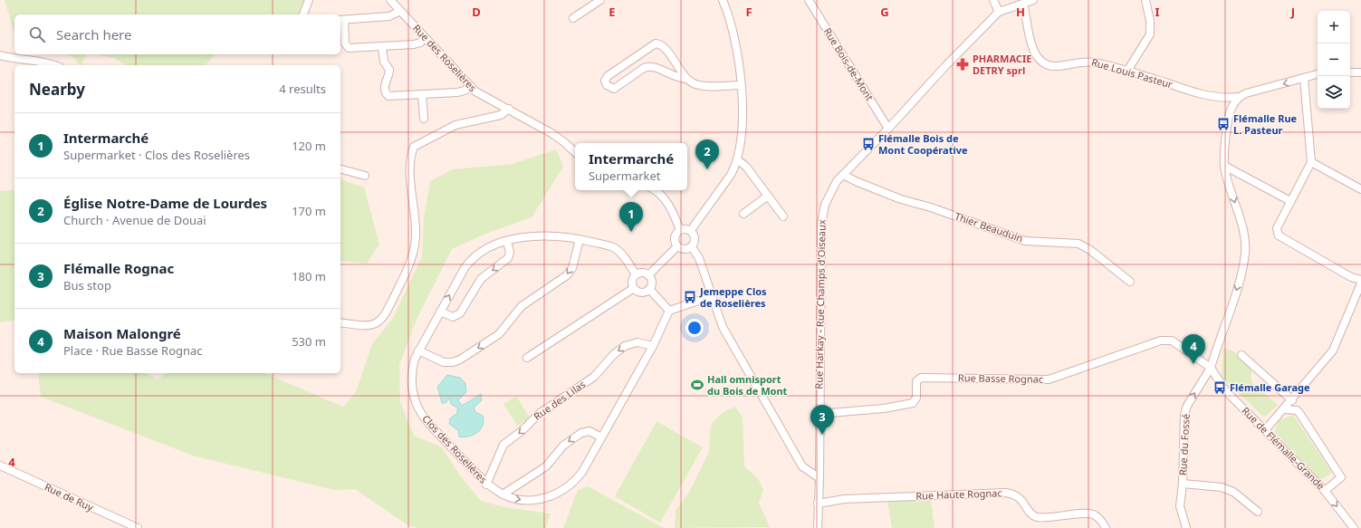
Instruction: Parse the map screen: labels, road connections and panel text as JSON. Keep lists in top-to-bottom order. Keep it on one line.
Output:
{"streets":{"street":["Rue des Roselières","Rue Bois-de-Mont","Rue Louis Pasteur","Thier Beauduin","Rue Harkay - Rue Champs d'Oiseaux","Rue Basse Rognac","Rue des Lilas","Rue du Fossé","Rue de Flémalle-Grande","Clos des Roselières","Rue Haute Rognac","Rue de Ruy"]},"crossings":[["Rue Bois-de-Mont","Rue Harkay - Rue Champs d'Oiseaux"],["Rue Louis Pasteur","Rue Harkay - Rue Champs d'Oiseaux"],["Thier Beauduin","Rue Harkay - Rue Champs d'Oiseaux"],["Rue Harkay - Rue Champs d'Oiseaux","Rue Basse Rognac"],["Rue Harkay - Rue Champs d'Oiseaux","Rue Haute Rognac"],["Rue Basse Rognac","Rue du Fossé"],["Rue Basse Rognac","Rue de Flémalle-Grande"],["Rue des Lilas","Clos des Roselières"],["Rue du Fossé","Rue de Flémalle-Grande"]],"one_way":["Rue du Fossé"],"places":{"pharmacy":["PHARMACIE DETRY sprl"],"bus stop":["Flémalle Rue L. Pasteur","Flémalle Bois de Mont Coopérative","Jemeppe Clos de Roselières","Flémalle Garage"],"sports":["Hall omnisport du Bois de Mont"]},"page":{"map_buttons":["+","−"],"search":"Search here","heading":["Nearby","4 results"],"list":[{"mark":"1","name":"Intermarché","note":"Supermarket · Clos des Roselières","value":"120 m"},{"mark":"2","name":"Église Notre-Dame de Lourdes","note":"Church · Avenue de Douai","value":"170 m"},{"mark":"3","name":"Flémalle Rognac","note":"Bus stop","value":"180 m"},{"mark":"4","name":"Maison Malongré","note":"Place · Rue Basse Rognac","value":"530 m"}],"pins":["2","1","4","3"],"popup":["Intermarché","Supermarket"]},"grid":{"columns":["D","E","F","G","H","I","J"],"rows":["4"]}}
